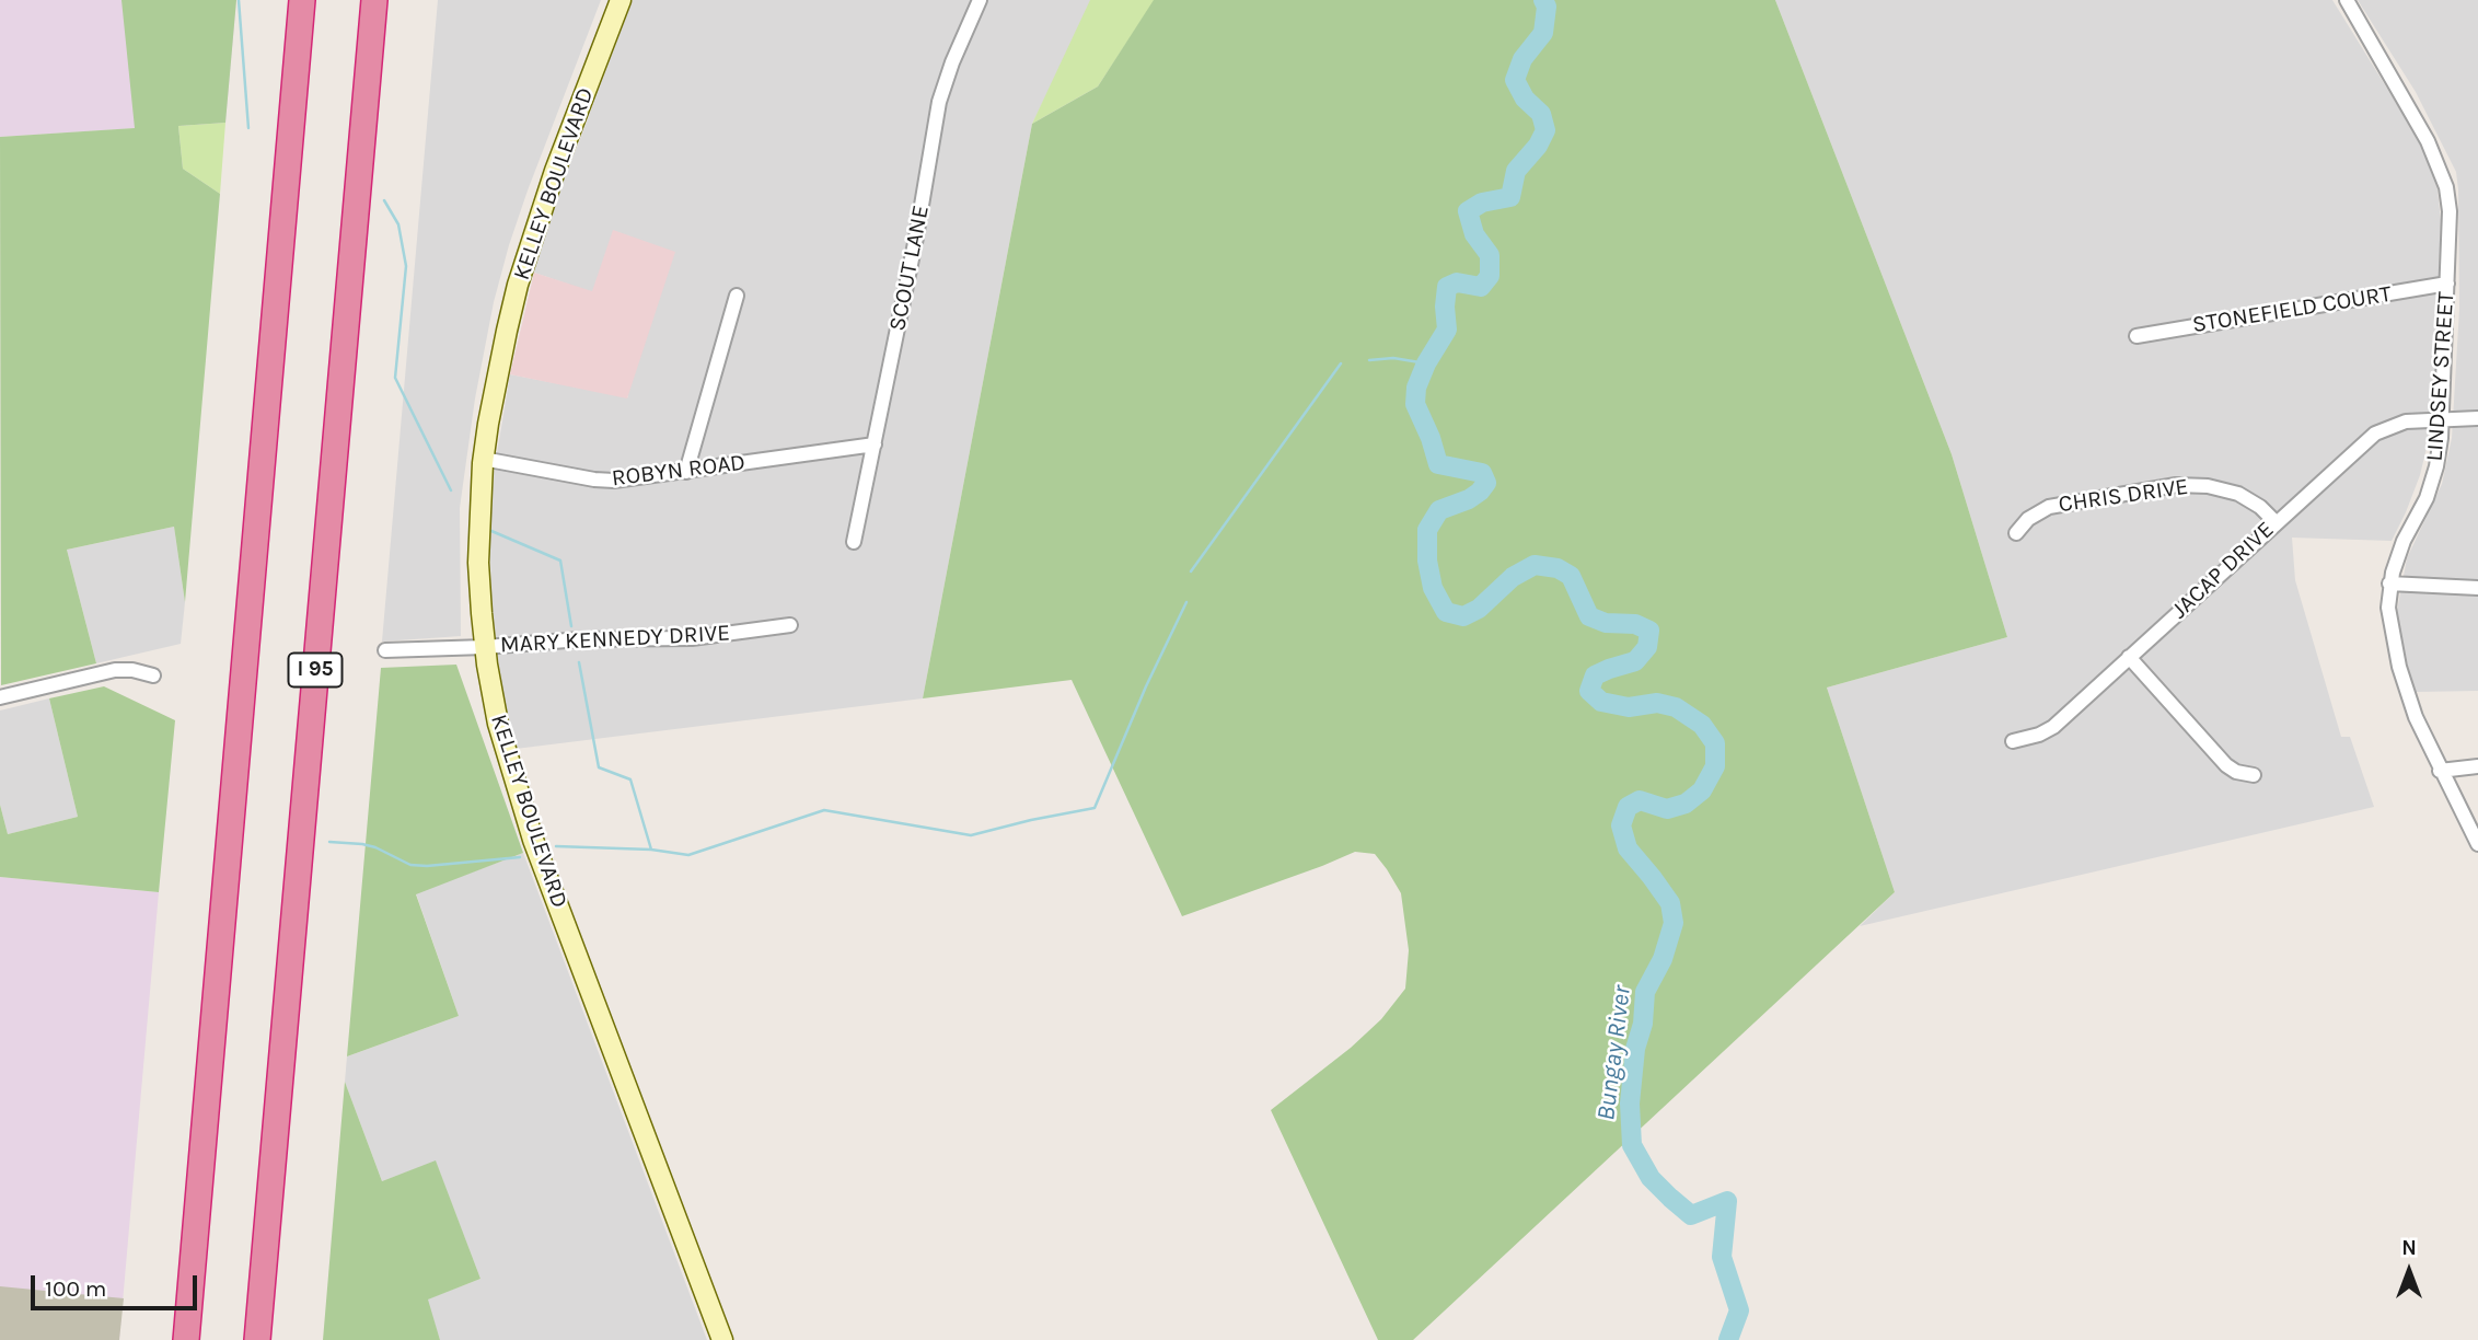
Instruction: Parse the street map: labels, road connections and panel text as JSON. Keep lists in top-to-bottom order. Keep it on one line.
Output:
{"streets":{"highway":["I 95"],"main road":["KELLEY BOULEVARD"],"street":["SCOUT LANE","STONEFIELD COURT","LINDSEY STREET","ROBYN ROAD","CHRIS DRIVE","JACAP DRIVE","MARY KENNEDY DRIVE"]},"crossings":[["KELLEY BOULEVARD","ROBYN ROAD"],["KELLEY BOULEVARD","MARY KENNEDY DRIVE"],["SCOUT LANE","ROBYN ROAD"],["STONEFIELD COURT","LINDSEY STREET"],["LINDSEY STREET","JACAP DRIVE"],["CHRIS DRIVE","JACAP DRIVE"]],"water":["Bungay River"],"scale_bar":"100 m","north":"top"}
